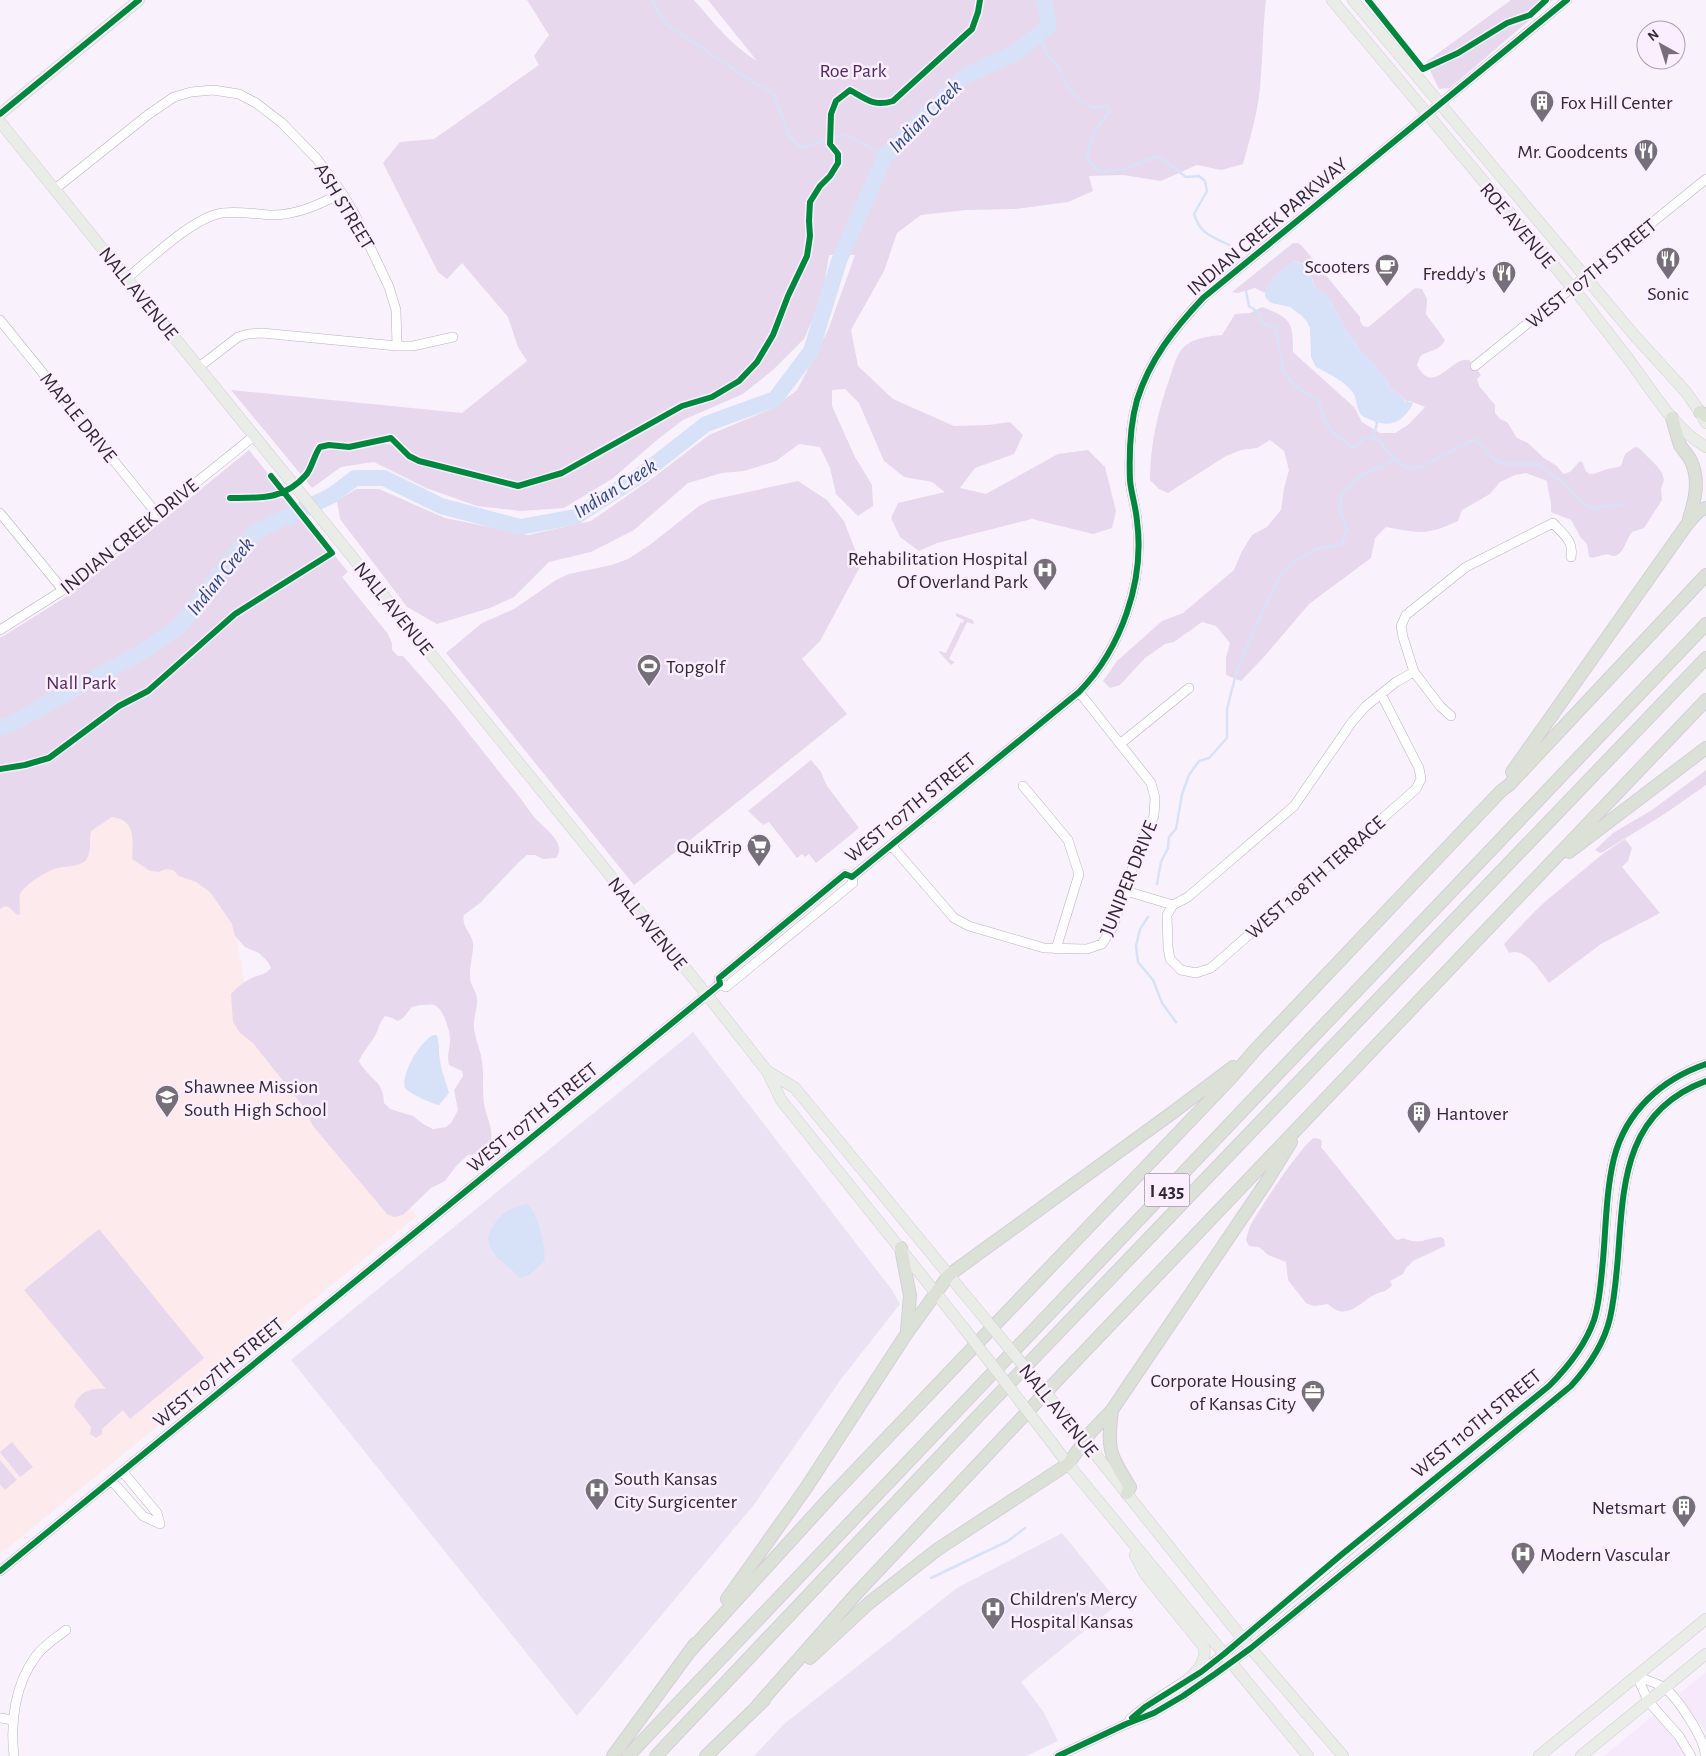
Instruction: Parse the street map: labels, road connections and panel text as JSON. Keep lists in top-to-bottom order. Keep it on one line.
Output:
{"streets":{"highway":["I 435"],"main road":["ROE AVENUE","NALL AVENUE"],"street":["ASH STREET","INDIAN CREEK PARKWAY","WEST 107TH STREET","MAPLE DRIVE","INDIAN CREEK DRIVE","WEST 108TH TERRACE","JUNIPER DRIVE","WEST 110TH STREET"]},"crossings":[["ASH STREET","NALL AVENUE"],["ROE AVENUE","INDIAN CREEK PARKWAY"],["ROE AVENUE","WEST 107TH STREET"],["INDIAN CREEK PARKWAY","WEST 107TH STREET"],["INDIAN CREEK PARKWAY","JUNIPER DRIVE"],["WEST 107TH STREET","NALL AVENUE"],["WEST 107TH STREET","JUNIPER DRIVE"],["NALL AVENUE","INDIAN CREEK DRIVE"],["NALL AVENUE","WEST 110TH STREET"],["MAPLE DRIVE","INDIAN CREEK DRIVE"]],"water":["Indian Creek"],"parks":["Roe Park","Nall Park"],"places":{"building":["Fox Hill Center","Hantover","Netsmart"],"restaurant":["Mr. Goodcents","Sonic","Freddy's"],"cafe":["Scooters"],"hospital":["Rehabilitation Hospital Of Overland Park","South Kansas City Surgicenter","Modern Vascular","Children's Mercy Hospital Kansas"],"sports":["Topgolf"],"supermarket":["QuikTrip"],"school or university":["Shawnee Mission South High School"],"office":["Corporate Housing of Kansas City"]},"north":"top left"}
